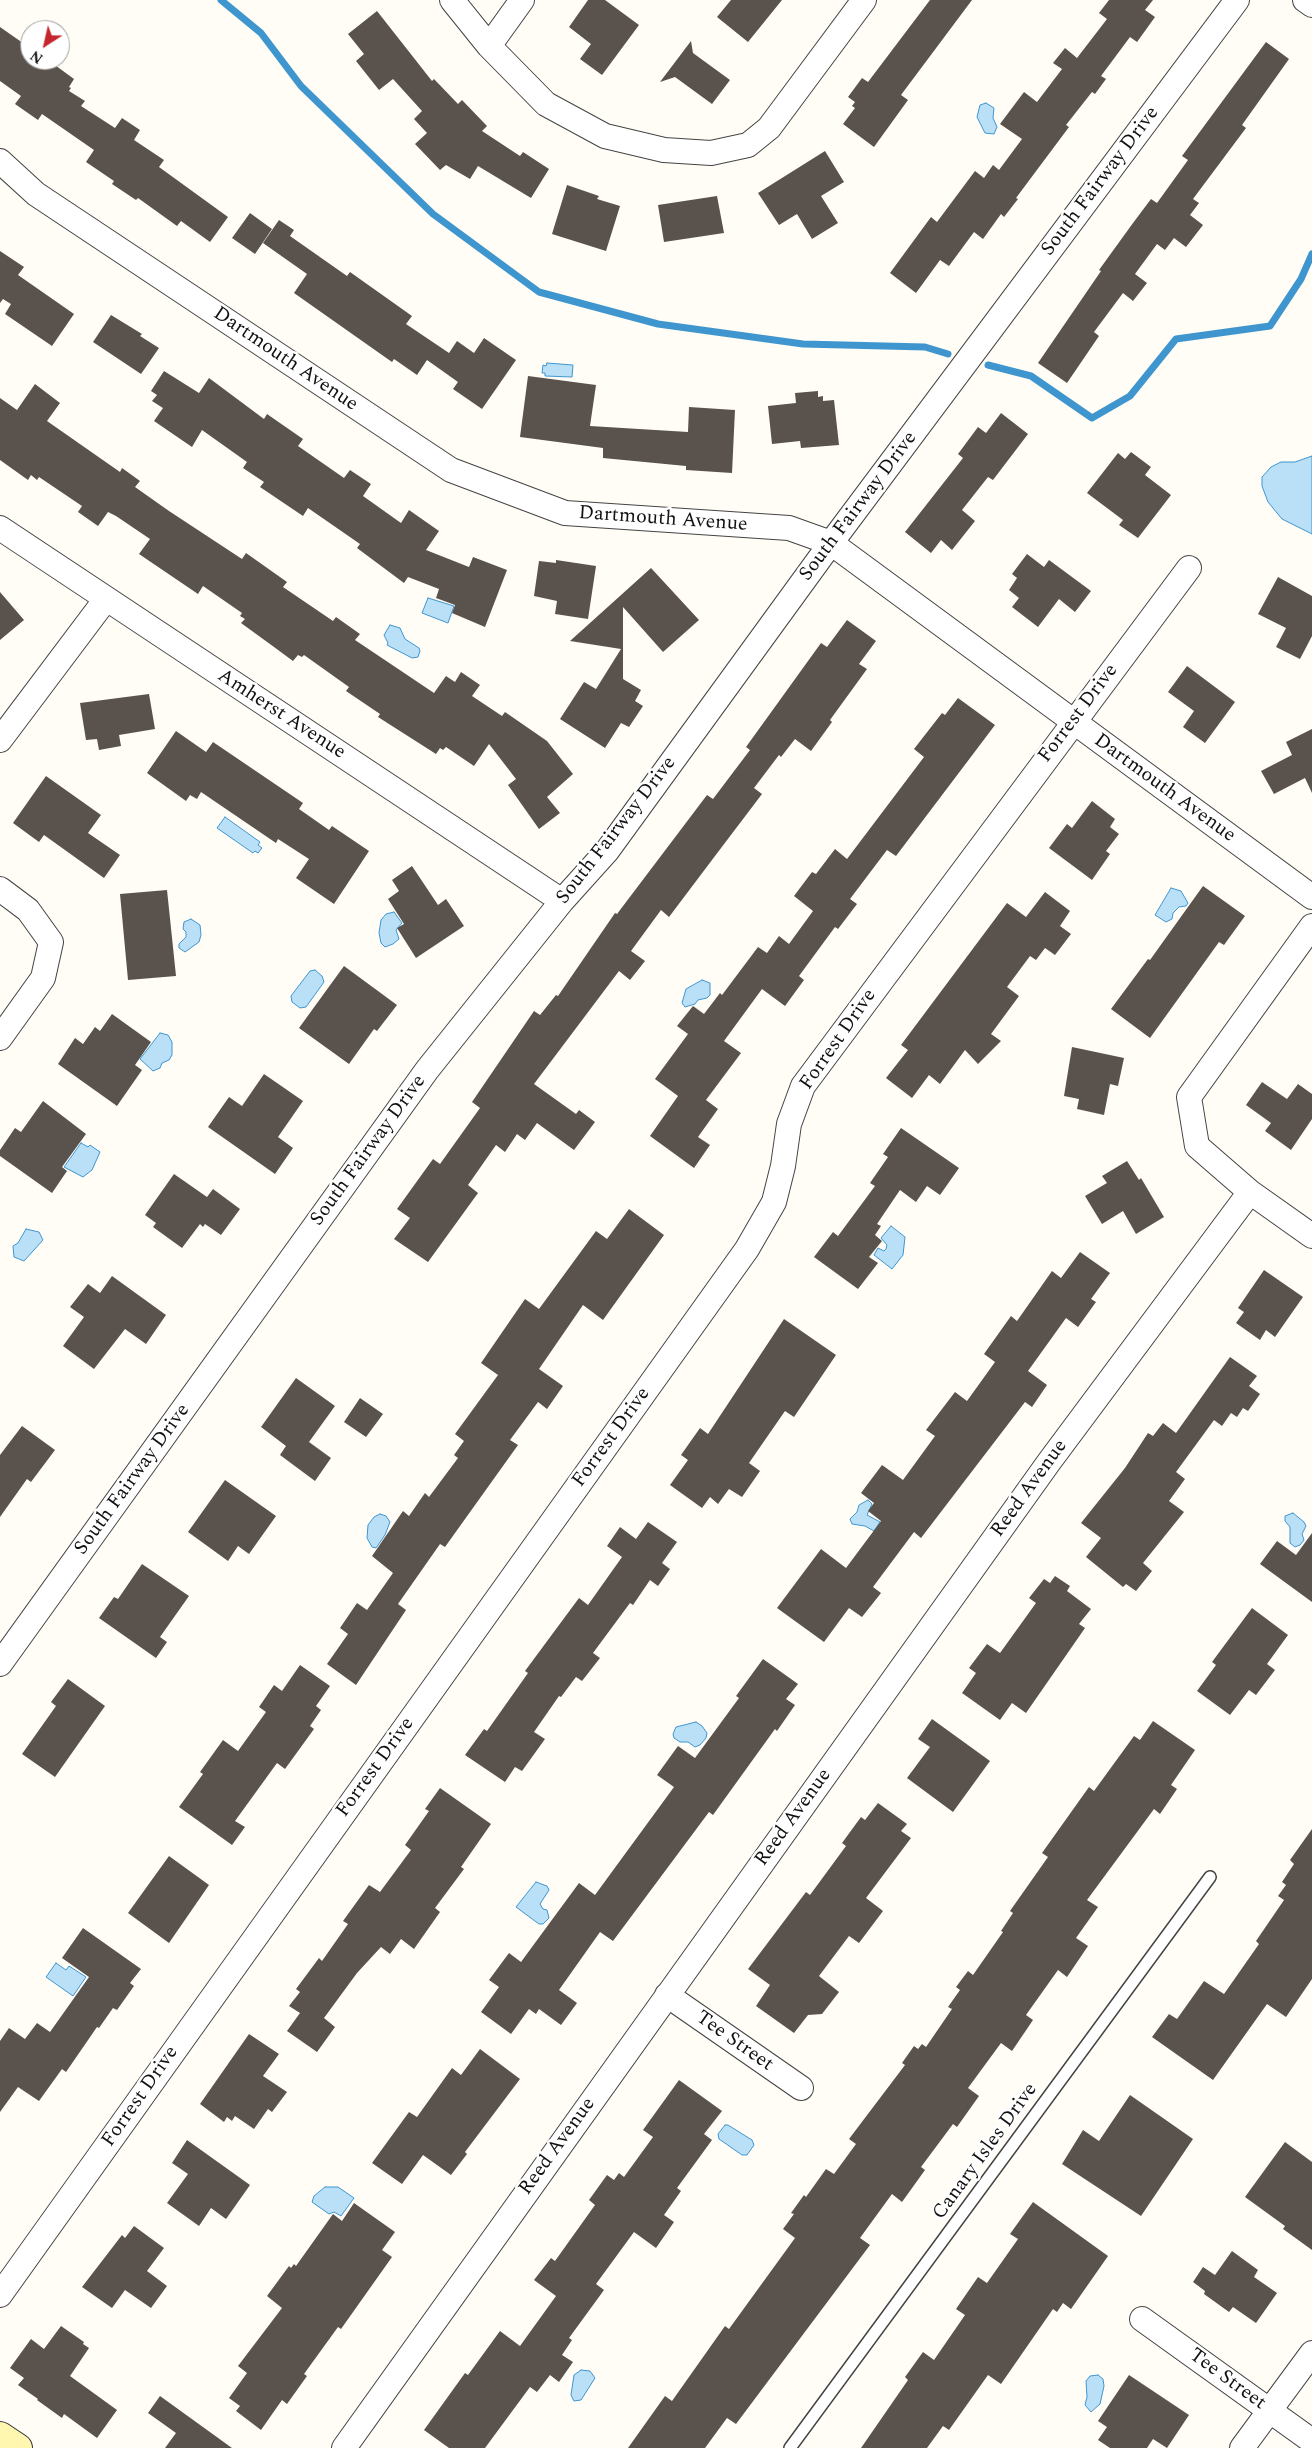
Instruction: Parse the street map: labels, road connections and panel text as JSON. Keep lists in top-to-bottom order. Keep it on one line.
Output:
{"streets":{"street":["South Fairway Drive","Dartmouth Avenue","Forrest Drive","Amherst Avenue","Reed Avenue","Tee Street"],"lane":["Canary Isles Drive"]},"crossings":[["South Fairway Drive","Dartmouth Avenue"],["South Fairway Drive","Amherst Avenue"],["Dartmouth Avenue","Forrest Drive"],["Reed Avenue","Tee Street"]],"north":"bottom left"}
